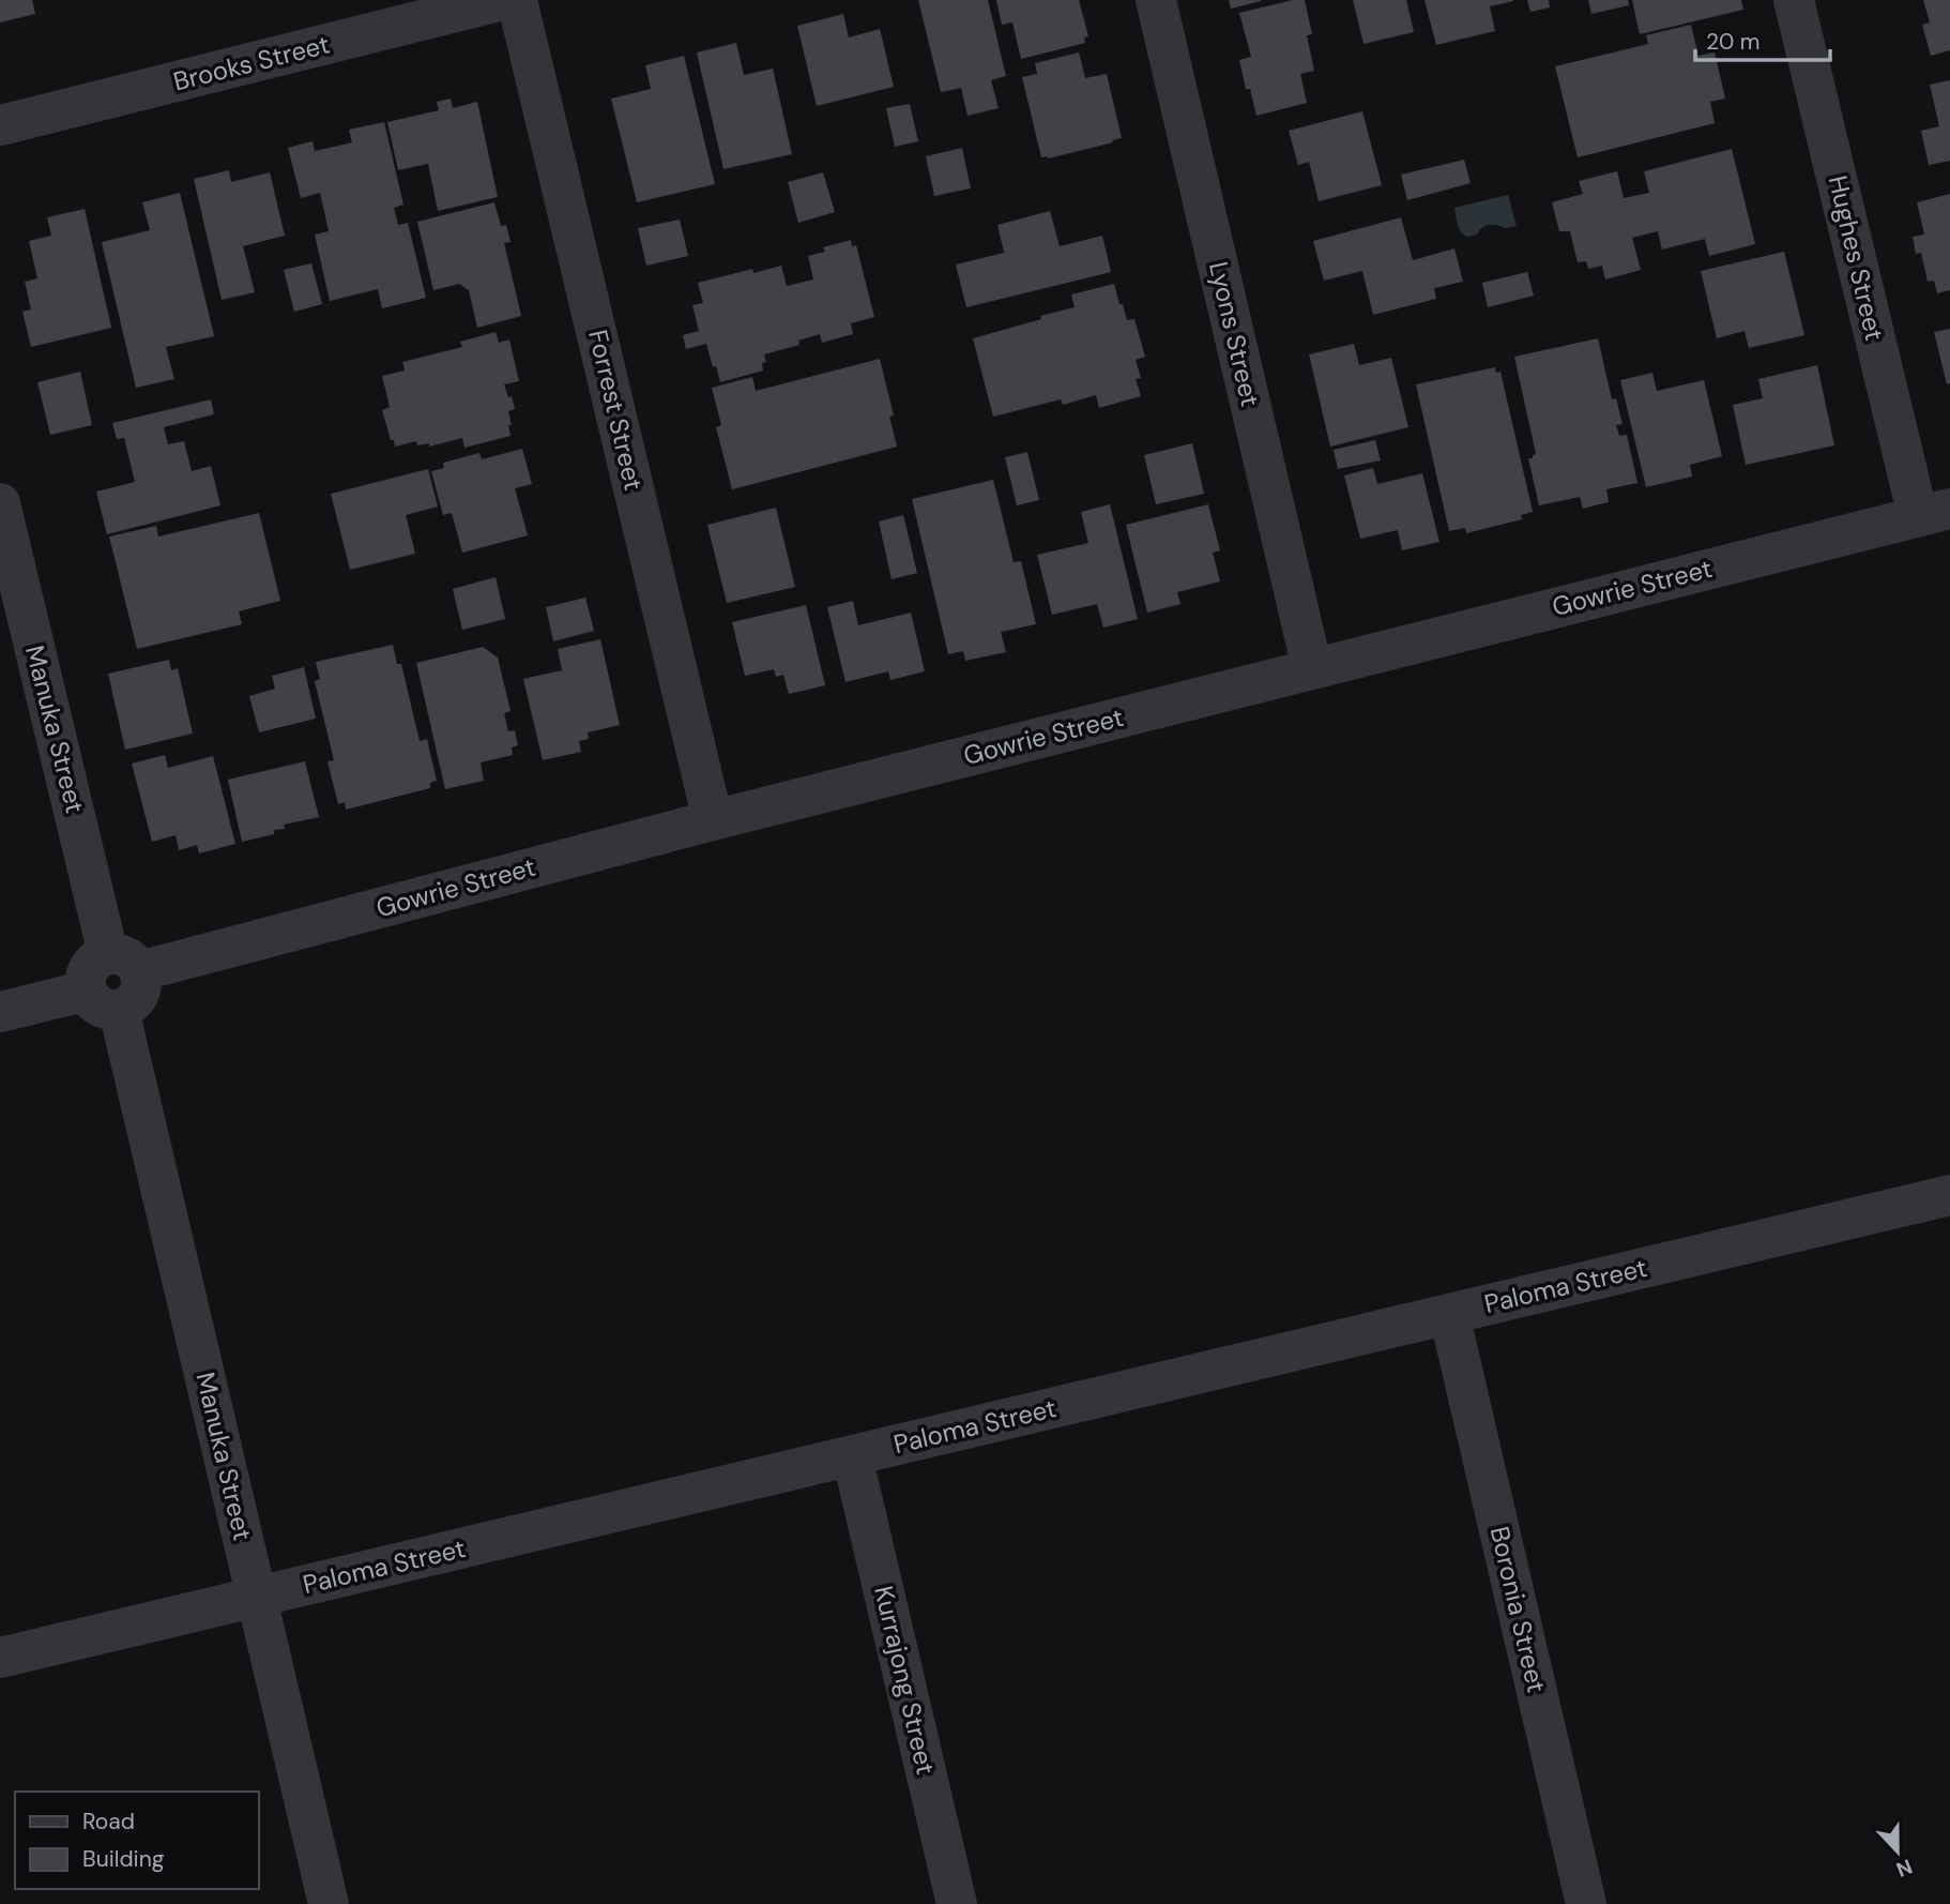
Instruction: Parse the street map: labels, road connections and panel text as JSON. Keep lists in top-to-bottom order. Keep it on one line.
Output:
{"streets":{"street":["Brooks Street","Hughes Street","Lyons Street","Forrest Street","Gowrie Street","Manuka Street","Paloma Street","Boronia Street","Kurrajong Street"]},"crossings":[["Hughes Street","Gowrie Street"],["Lyons Street","Gowrie Street"],["Forrest Street","Gowrie Street"],["Gowrie Street","Manuka Street"],["Manuka Street","Paloma Street"],["Paloma Street","Boronia Street"],["Paloma Street","Kurrajong Street"]],"legend":["Road","Building"],"scale_bar":"20 m","north":"bottom"}
